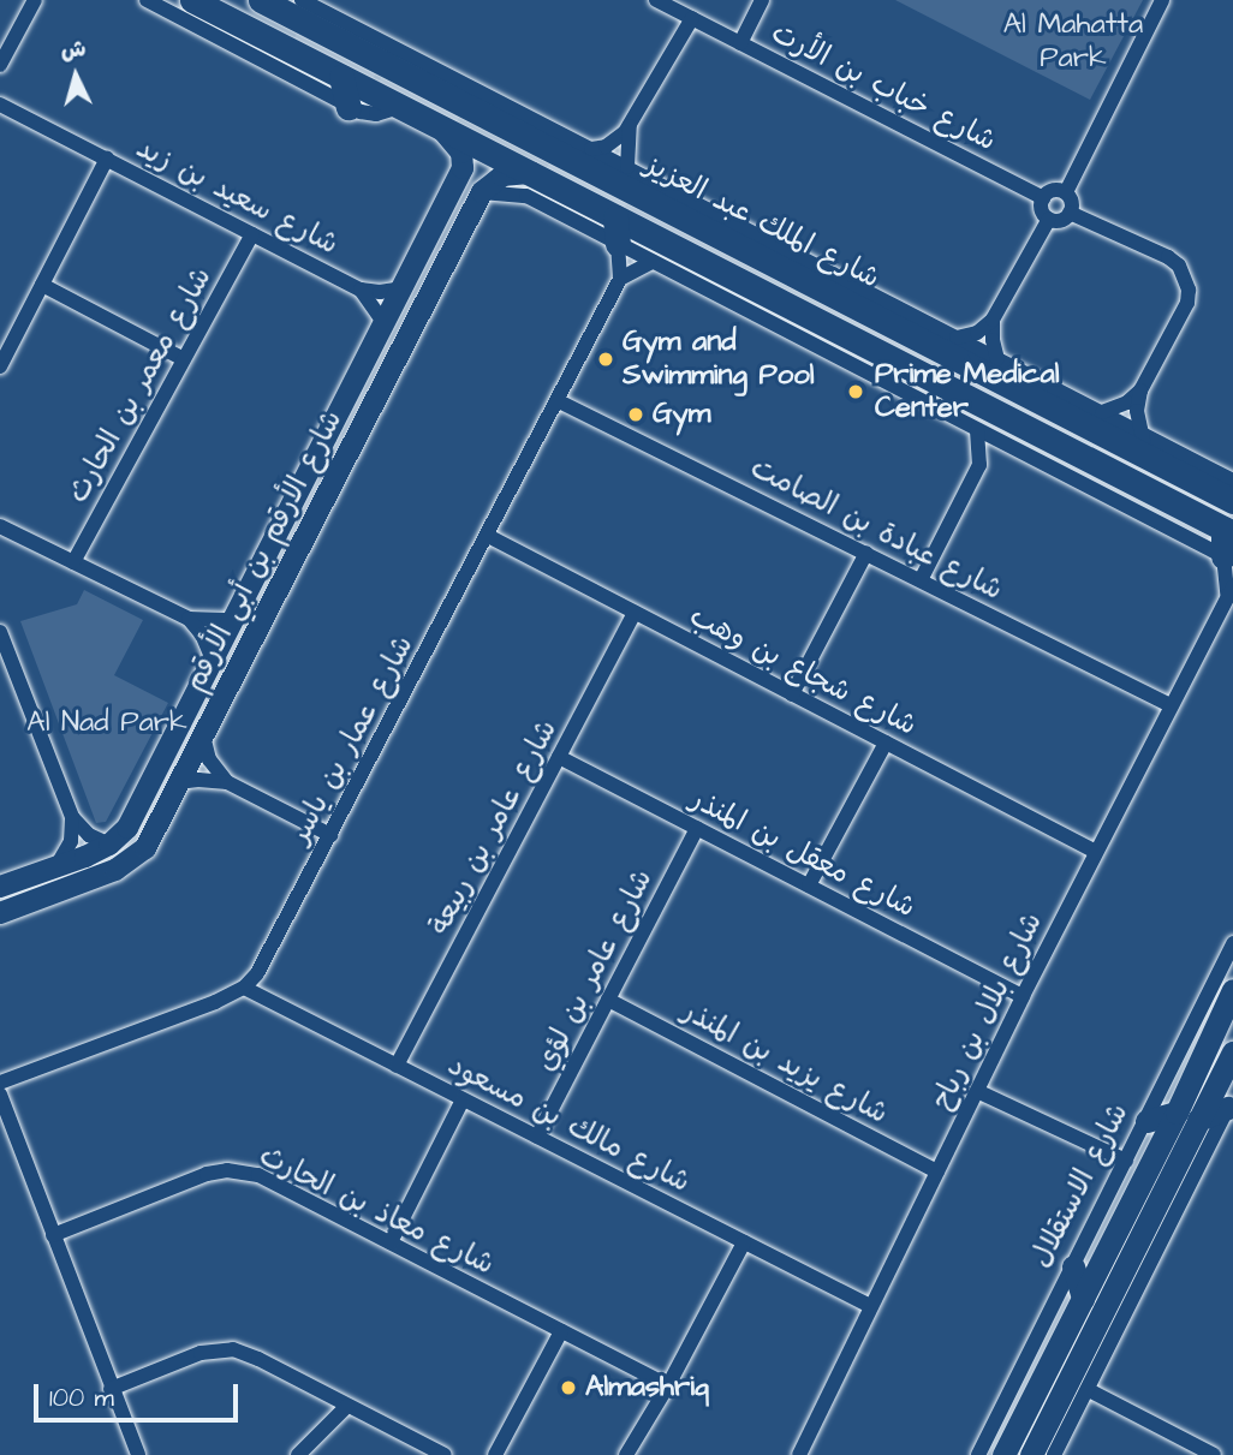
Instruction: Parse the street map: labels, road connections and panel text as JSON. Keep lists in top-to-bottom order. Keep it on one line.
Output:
{"streets":{"highway":["شارع الملك عبد العزيز"],"main road":["شارع الاستقلال"],"street":["شارع خباب بن الأرت","شارع سعيد بن زيد","شارع معمر بن الحارث","شارع عبادة بن الصامت","شارع الأرقم بن أبي الأرقم","شارع شجاع بن وهب","شارع عمار بن ياسر","شارع عامر بن ربيعة","شارع معقل بن المنذر","شارع عامر بن لؤي","شارع بلال بن رباح","شارع يزيد بن المنذر","شارع مالك بن مسعود","شارع معاذ بن الحارث"]},"crossings":[["شارع سعيد بن زيد","شارع معمر بن الحارث"],["شارع سعيد بن زيد","شارع الأرقم بن أبي الأرقم"],["شارع عبادة بن الصامت","شارع عمار بن ياسر"],["شارع عبادة بن الصامت","شارع بلال بن رباح"],["شارع شجاع بن وهب","شارع عمار بن ياسر"],["شارع شجاع بن وهب","شارع عامر بن ربيعة"],["شارع شجاع بن وهب","شارع بلال بن رباح"],["شارع عمار بن ياسر","شارع مالك بن مسعود"],["شارع عامر بن ربيعة","شارع معقل بن المنذر"],["شارع عامر بن ربيعة","شارع مالك بن مسعود"],["شارع معقل بن المنذر","شارع عامر بن لؤي"],["شارع معقل بن المنذر","شارع بلال بن رباح"],["شارع عامر بن لؤي","شارع يزيد بن المنذر"],["شارع عامر بن لؤي","شارع مالك بن مسعود"],["شارع بلال بن رباح","شارع يزيد بن المنذر"],["شارع بلال بن رباح","شارع مالك بن مسعود"]],"parks":["Al Mahatta Park","Al Nad Park"],"places":["Gym and Swimming Pool","Prime Medical Center","Gym","Almashriq"],"scale_bar":"100 m","north":"top"}
